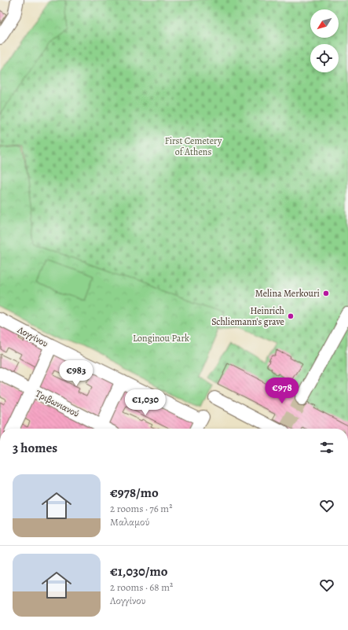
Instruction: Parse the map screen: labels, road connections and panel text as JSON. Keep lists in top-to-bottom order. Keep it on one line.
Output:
{"streets":{"street":["Λογγίνου","Τριβωνιανού"]},"parks":["First Cemetery of Athens","Longinou Park"],"places":["Melina Merkouri","Heinrich Schliemann's grave"],"north":"bottom left","page":{"price":["€983","€978","€1,030"],"heading":"3 homes","list":[{"name":"€978/mo","note":"2 rooms · 76 m² · Μαλαμού"},{"name":"€1,030/mo","note":"2 rooms · 68 m² · Λογγίνου"}]}}
